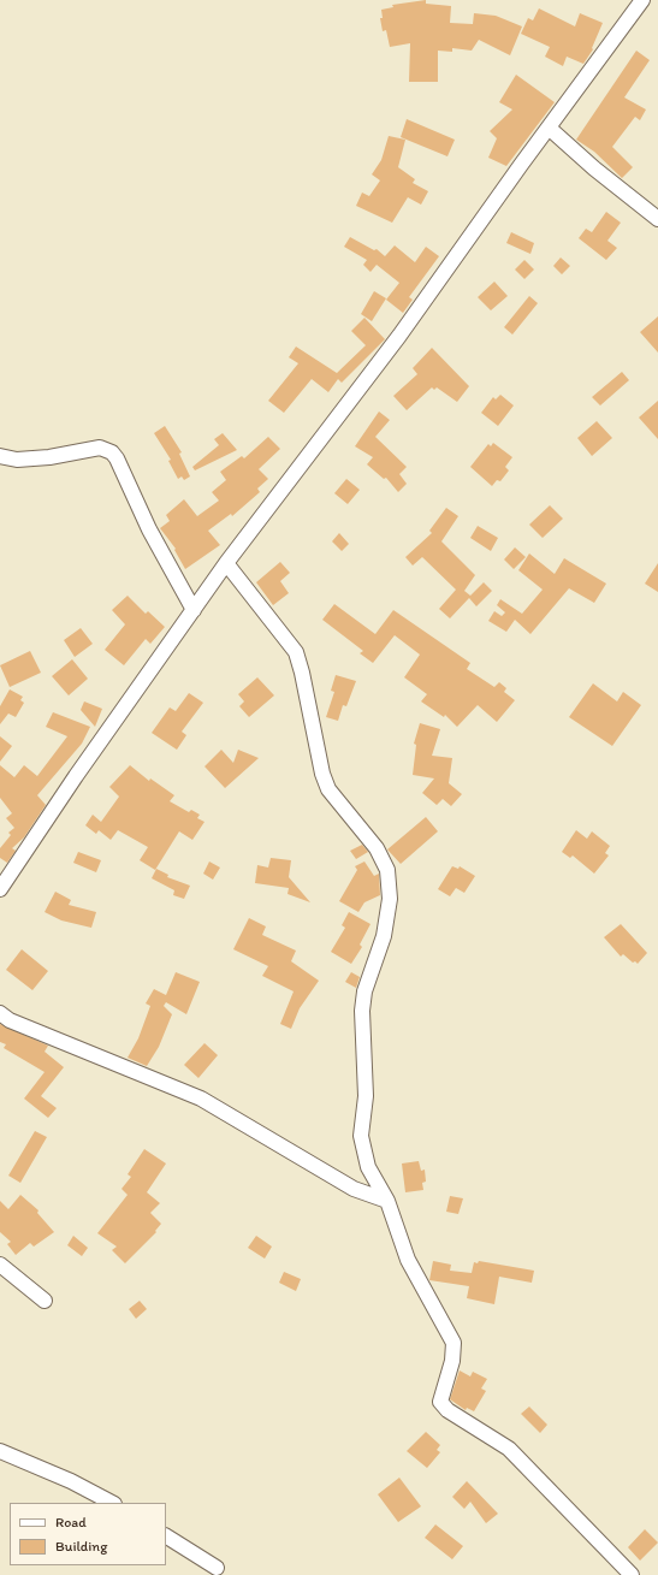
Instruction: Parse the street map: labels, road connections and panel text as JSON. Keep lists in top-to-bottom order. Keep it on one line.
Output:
{"legend":["Road","Building"]}
